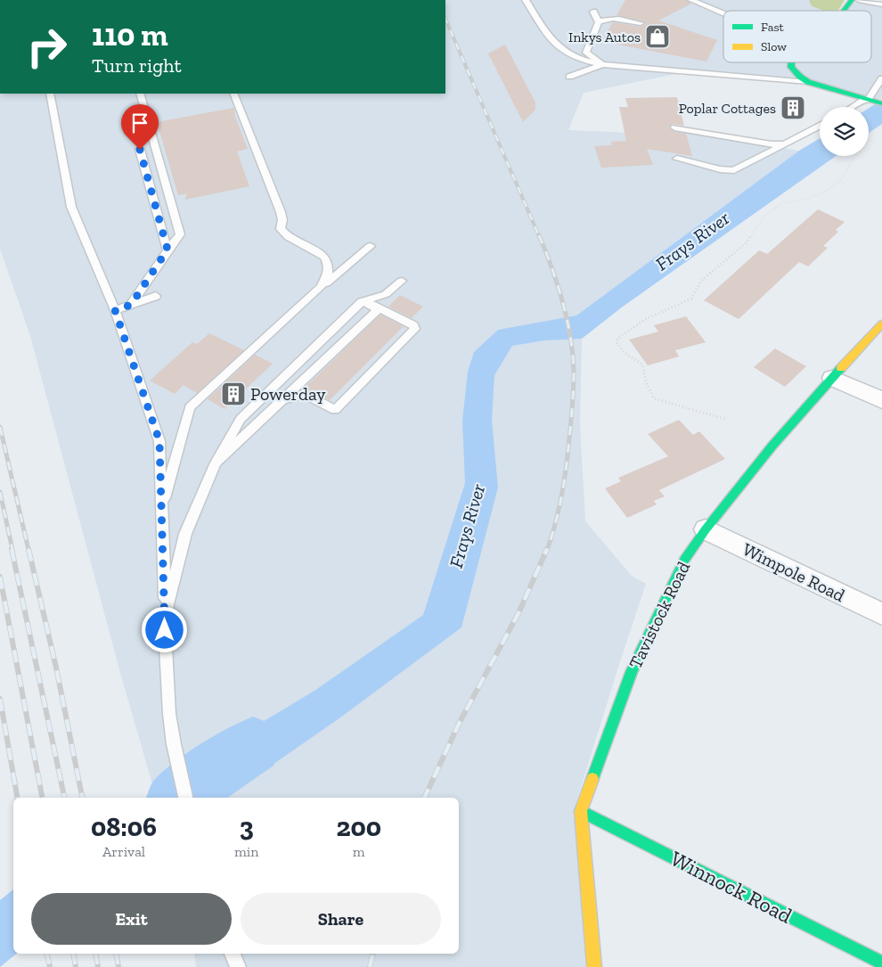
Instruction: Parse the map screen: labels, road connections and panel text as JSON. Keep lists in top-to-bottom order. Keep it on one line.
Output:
{"streets":{"street":["Wimpole Road","Tavistock Road","Winnock Road"]},"crossings":[["Wimpole Road","Tavistock Road"],["Tavistock Road","Winnock Road"]],"water":["Frays River"],"places":{"shop":["Inkys Autos"],"building":["Poplar Cottages","Powerday"]},"legend":["Fast","Slow"],"page":{"turn":["110 m","Turn right"],"eta":["08:06","Arrival","3","min","200","m"],"buttons":["Exit","Share"]}}
